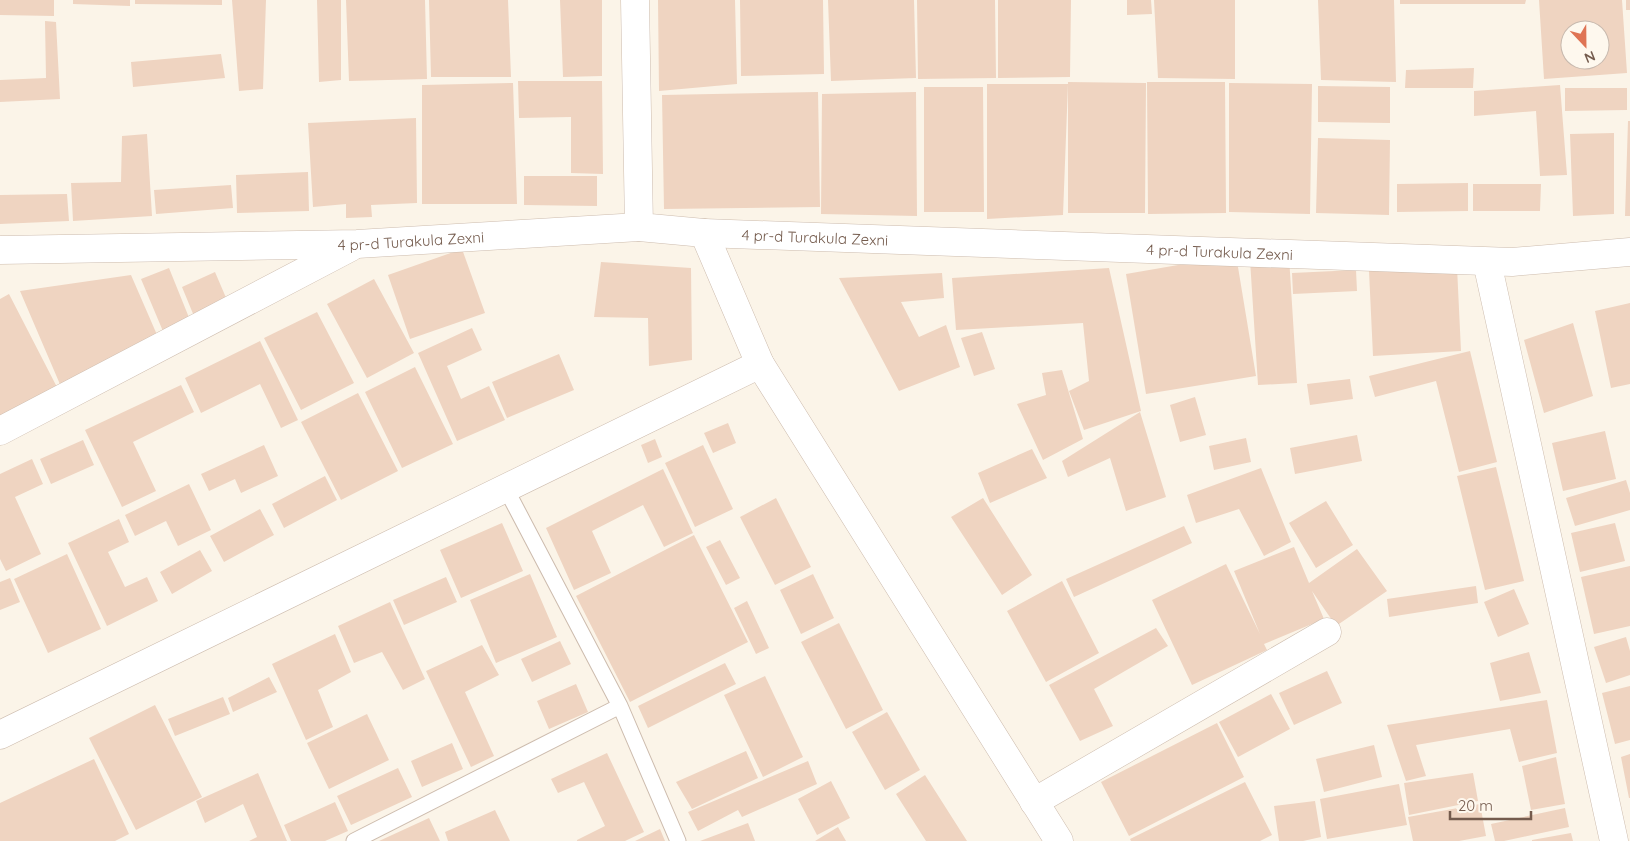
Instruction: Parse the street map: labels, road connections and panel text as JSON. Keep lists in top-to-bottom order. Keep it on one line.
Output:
{"streets":{"street":["4 pr-d Turakula Zexni"]},"scale_bar":"20 m","north":"bottom"}
